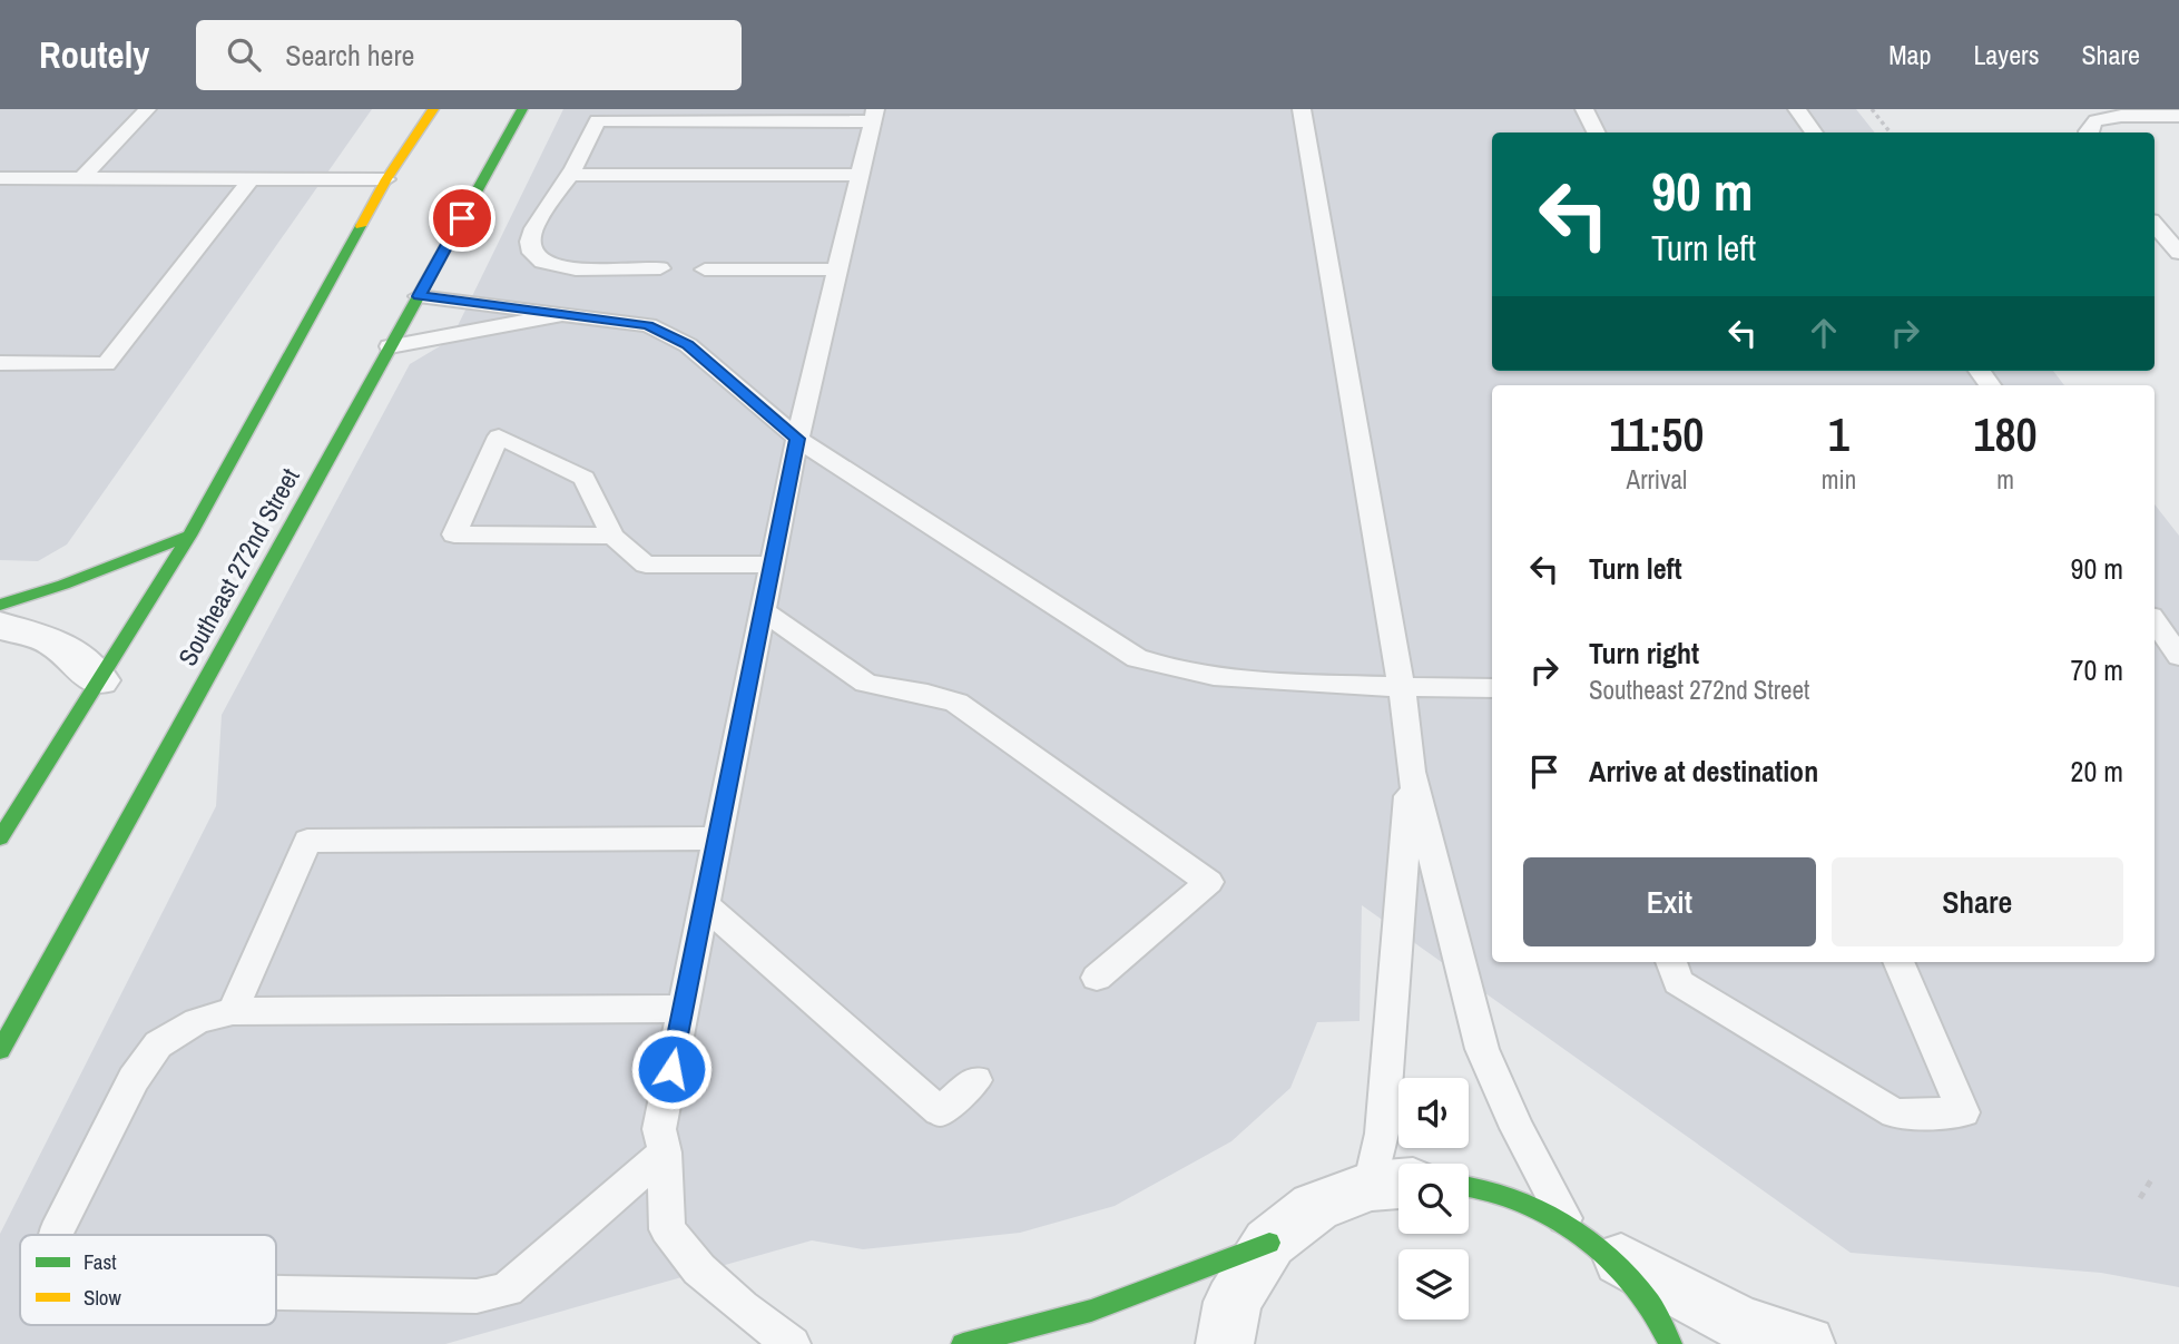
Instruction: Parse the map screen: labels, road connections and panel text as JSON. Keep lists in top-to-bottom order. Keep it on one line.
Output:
{"streets":{"main road":["Southeast 272nd Street"]},"legend":["Fast","Slow"],"page":{"header":"Routely","search":"Search here","nav":["Map","Layers","Share"],"turn":["90 m","Turn left"],"eta":["11:50","Arrival","1","min","180","m"],"list":[{"name":"Turn left","value":"90 m"},{"name":"Turn right","note":"Southeast 272nd Street","value":"70 m"},{"name":"Arrive at destination","value":"20 m"}],"buttons":["Exit","Share"]}}
